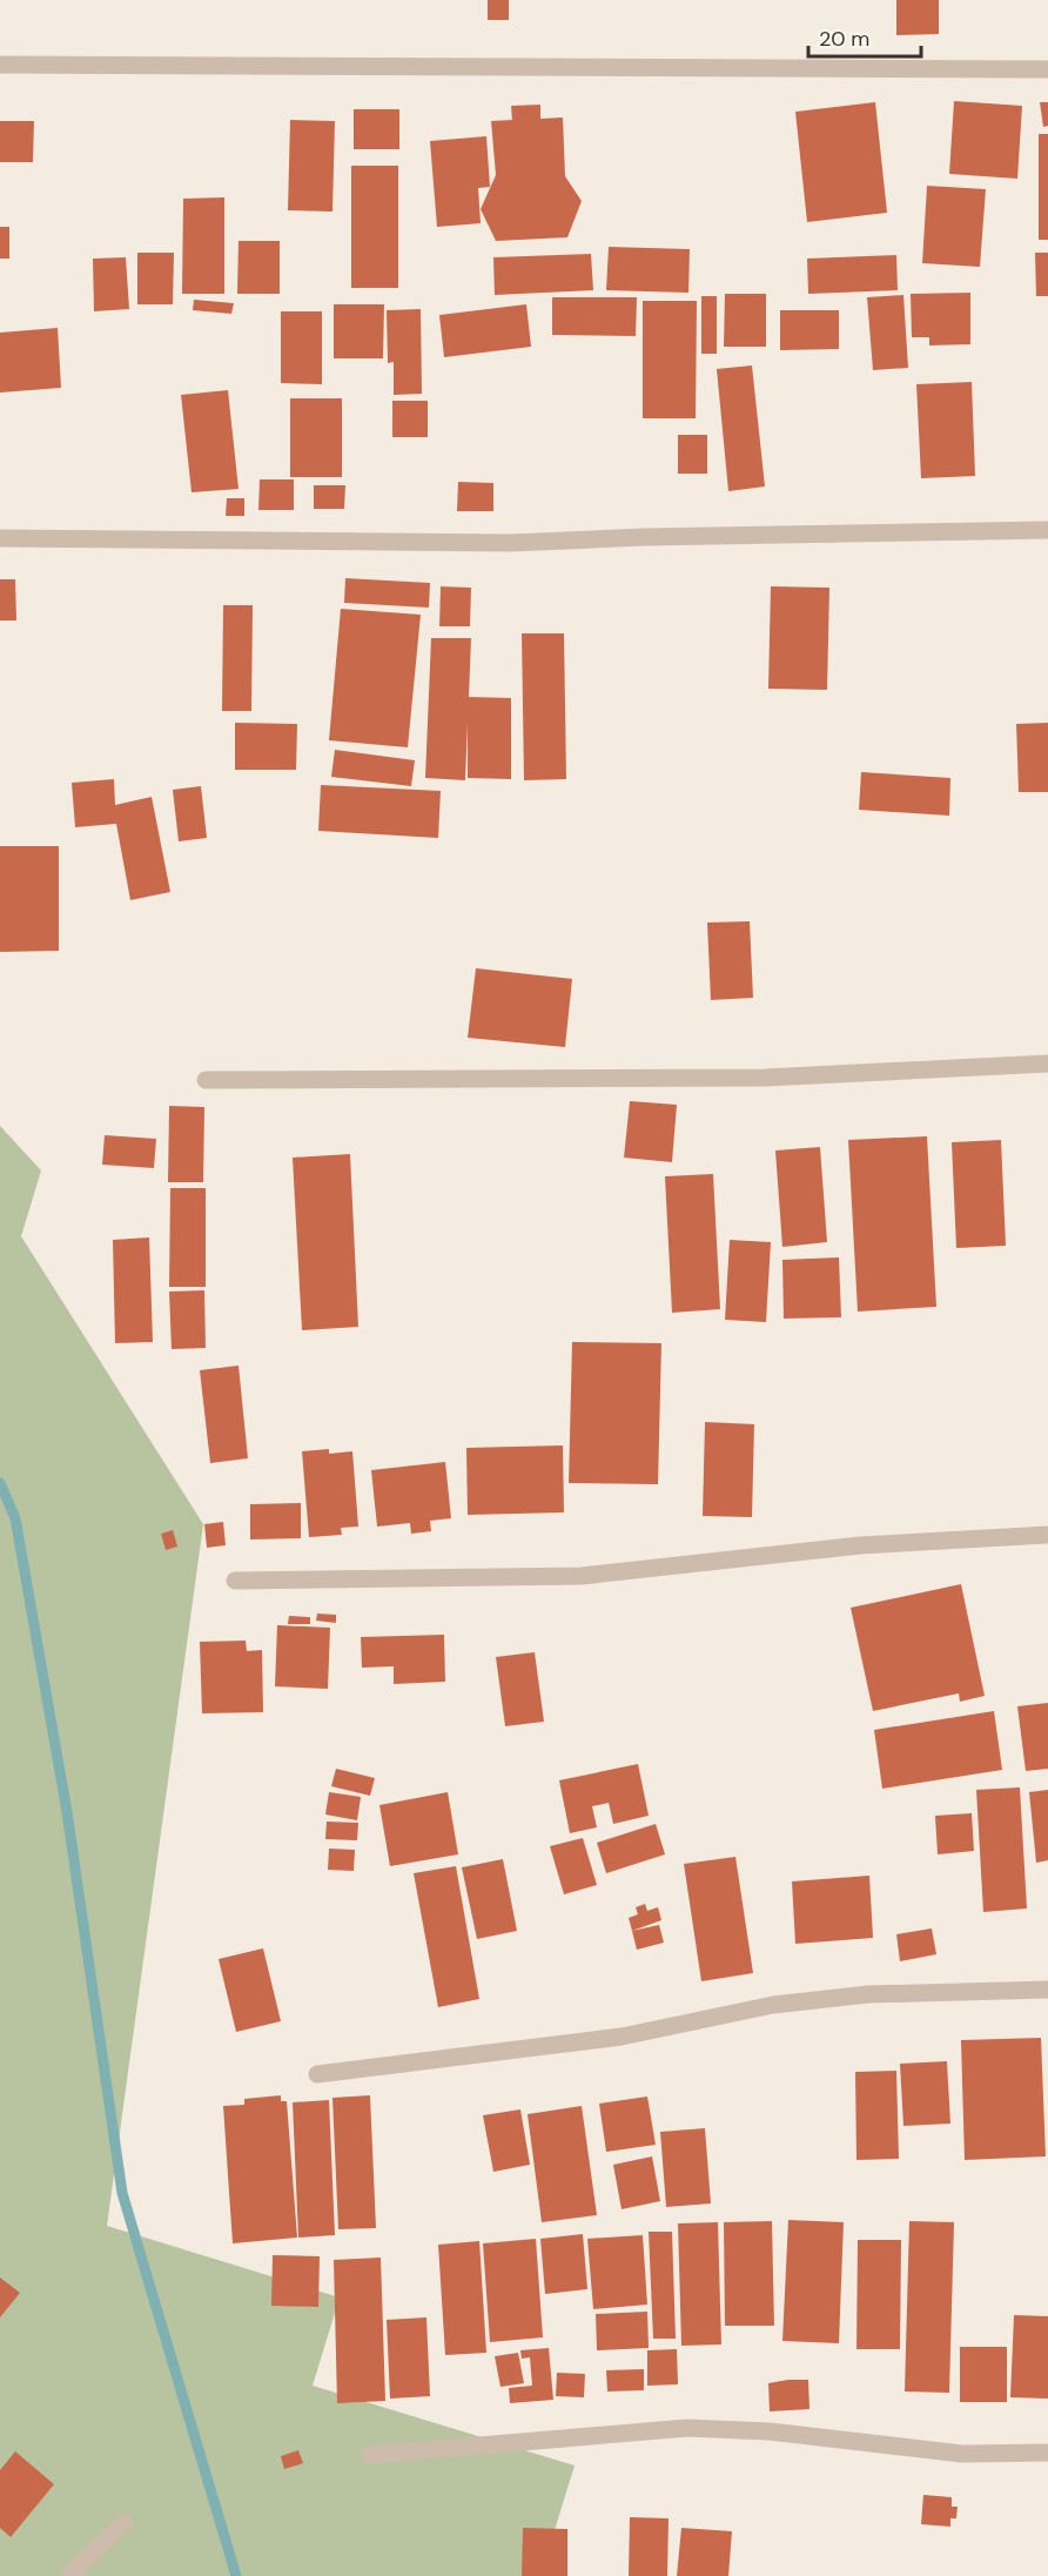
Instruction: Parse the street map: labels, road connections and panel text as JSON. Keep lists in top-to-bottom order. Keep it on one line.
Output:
{"scale_bar":"20 m"}
